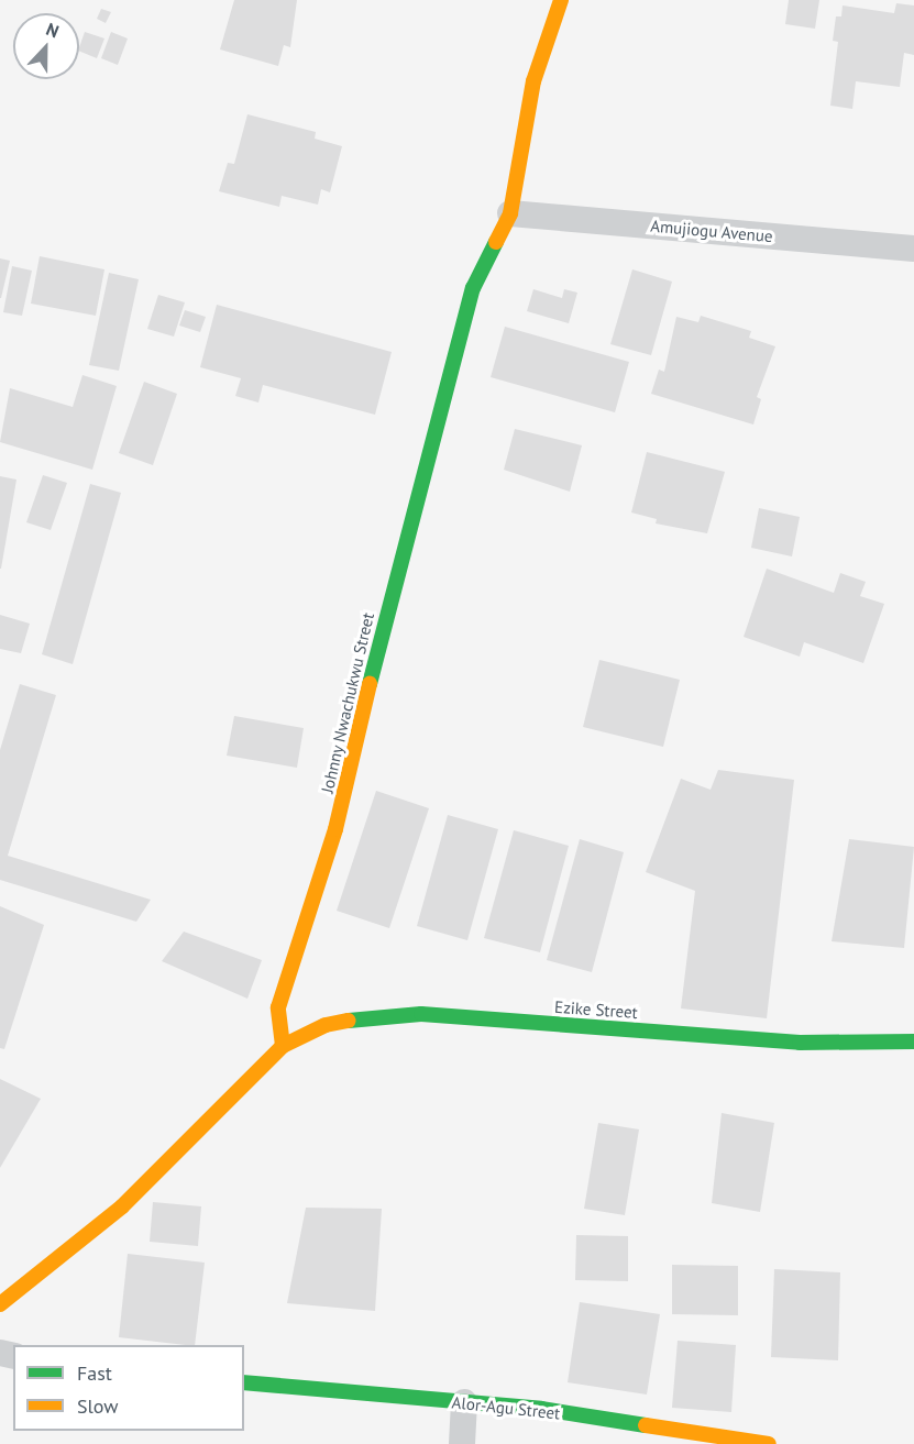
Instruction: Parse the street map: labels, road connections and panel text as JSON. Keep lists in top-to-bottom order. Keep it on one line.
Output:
{"streets":{"street":["Amujiogu Avenue","Johnny Nwachukwu Street","Ezike Street","Alor-Agu Street"]},"crossings":[["Amujiogu Avenue","Johnny Nwachukwu Street"],["Johnny Nwachukwu Street","Ezike Street"]],"legend":["Fast","Slow"],"north":"top"}
